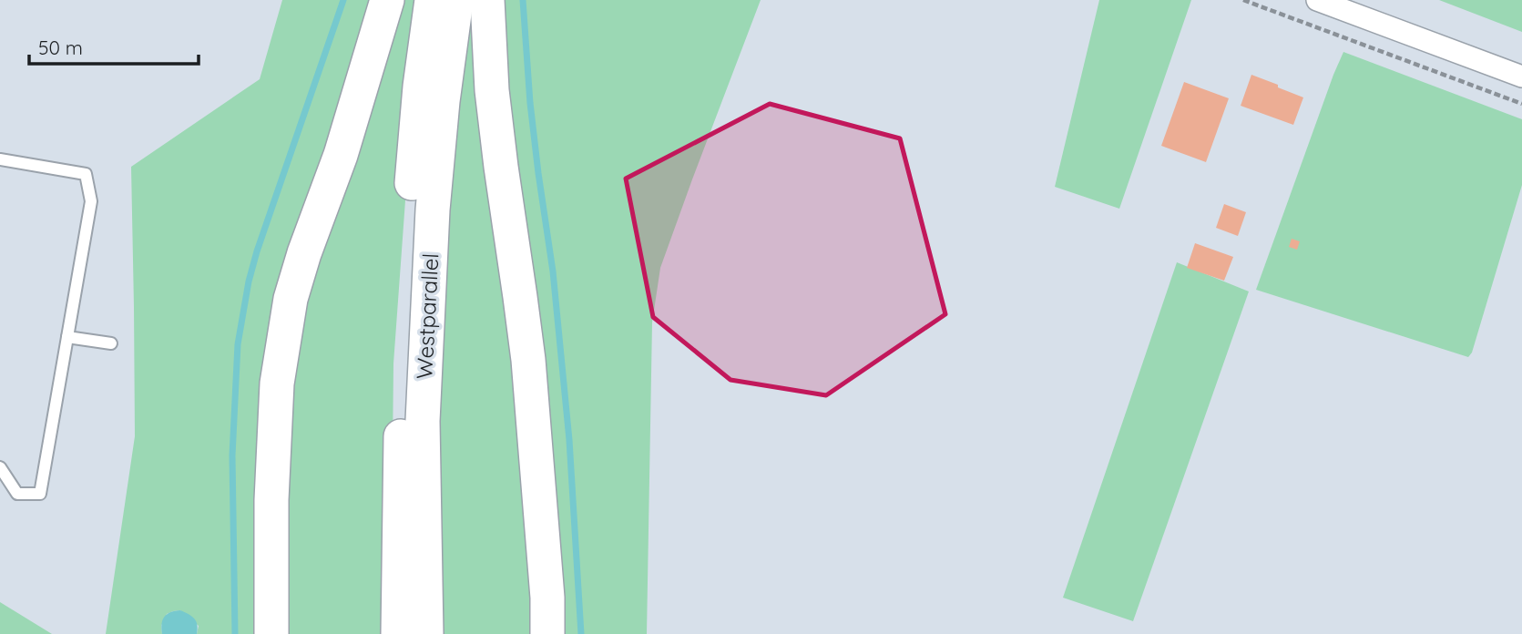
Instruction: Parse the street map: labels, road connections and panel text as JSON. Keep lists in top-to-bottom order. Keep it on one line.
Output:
{"streets":{"main road":["Westparallel"]},"scale_bar":"50 m"}
